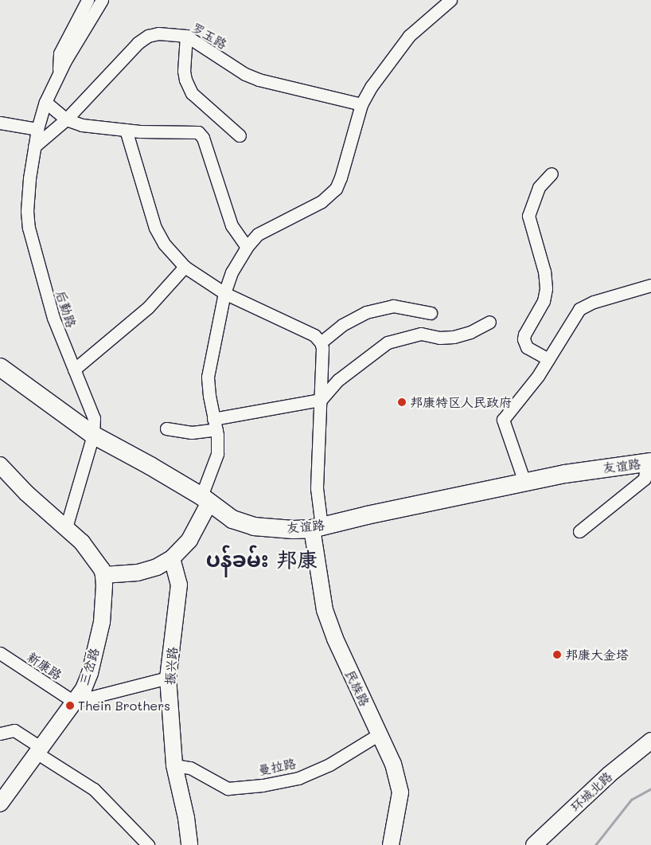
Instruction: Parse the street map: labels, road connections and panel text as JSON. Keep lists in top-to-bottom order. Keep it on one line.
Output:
{"streets":{"highway":["友谊路"],"main road":["振兴路","三岔路","民族路","环城北路"],"street":["罗玉路","后勤路","新康路","曼拉路"]},"crossings":[["罗玉路","后勤路"],["后勤路","友谊路"],["友谊路","民族路"],["新康路","三岔路"],["振兴路","曼拉路"],["民族路","曼拉路"]],"districts":["ပန်ခမ်း 邦康"],"places":["邦康特区人民政府","邦康大金塔","Thein Brothers"]}
